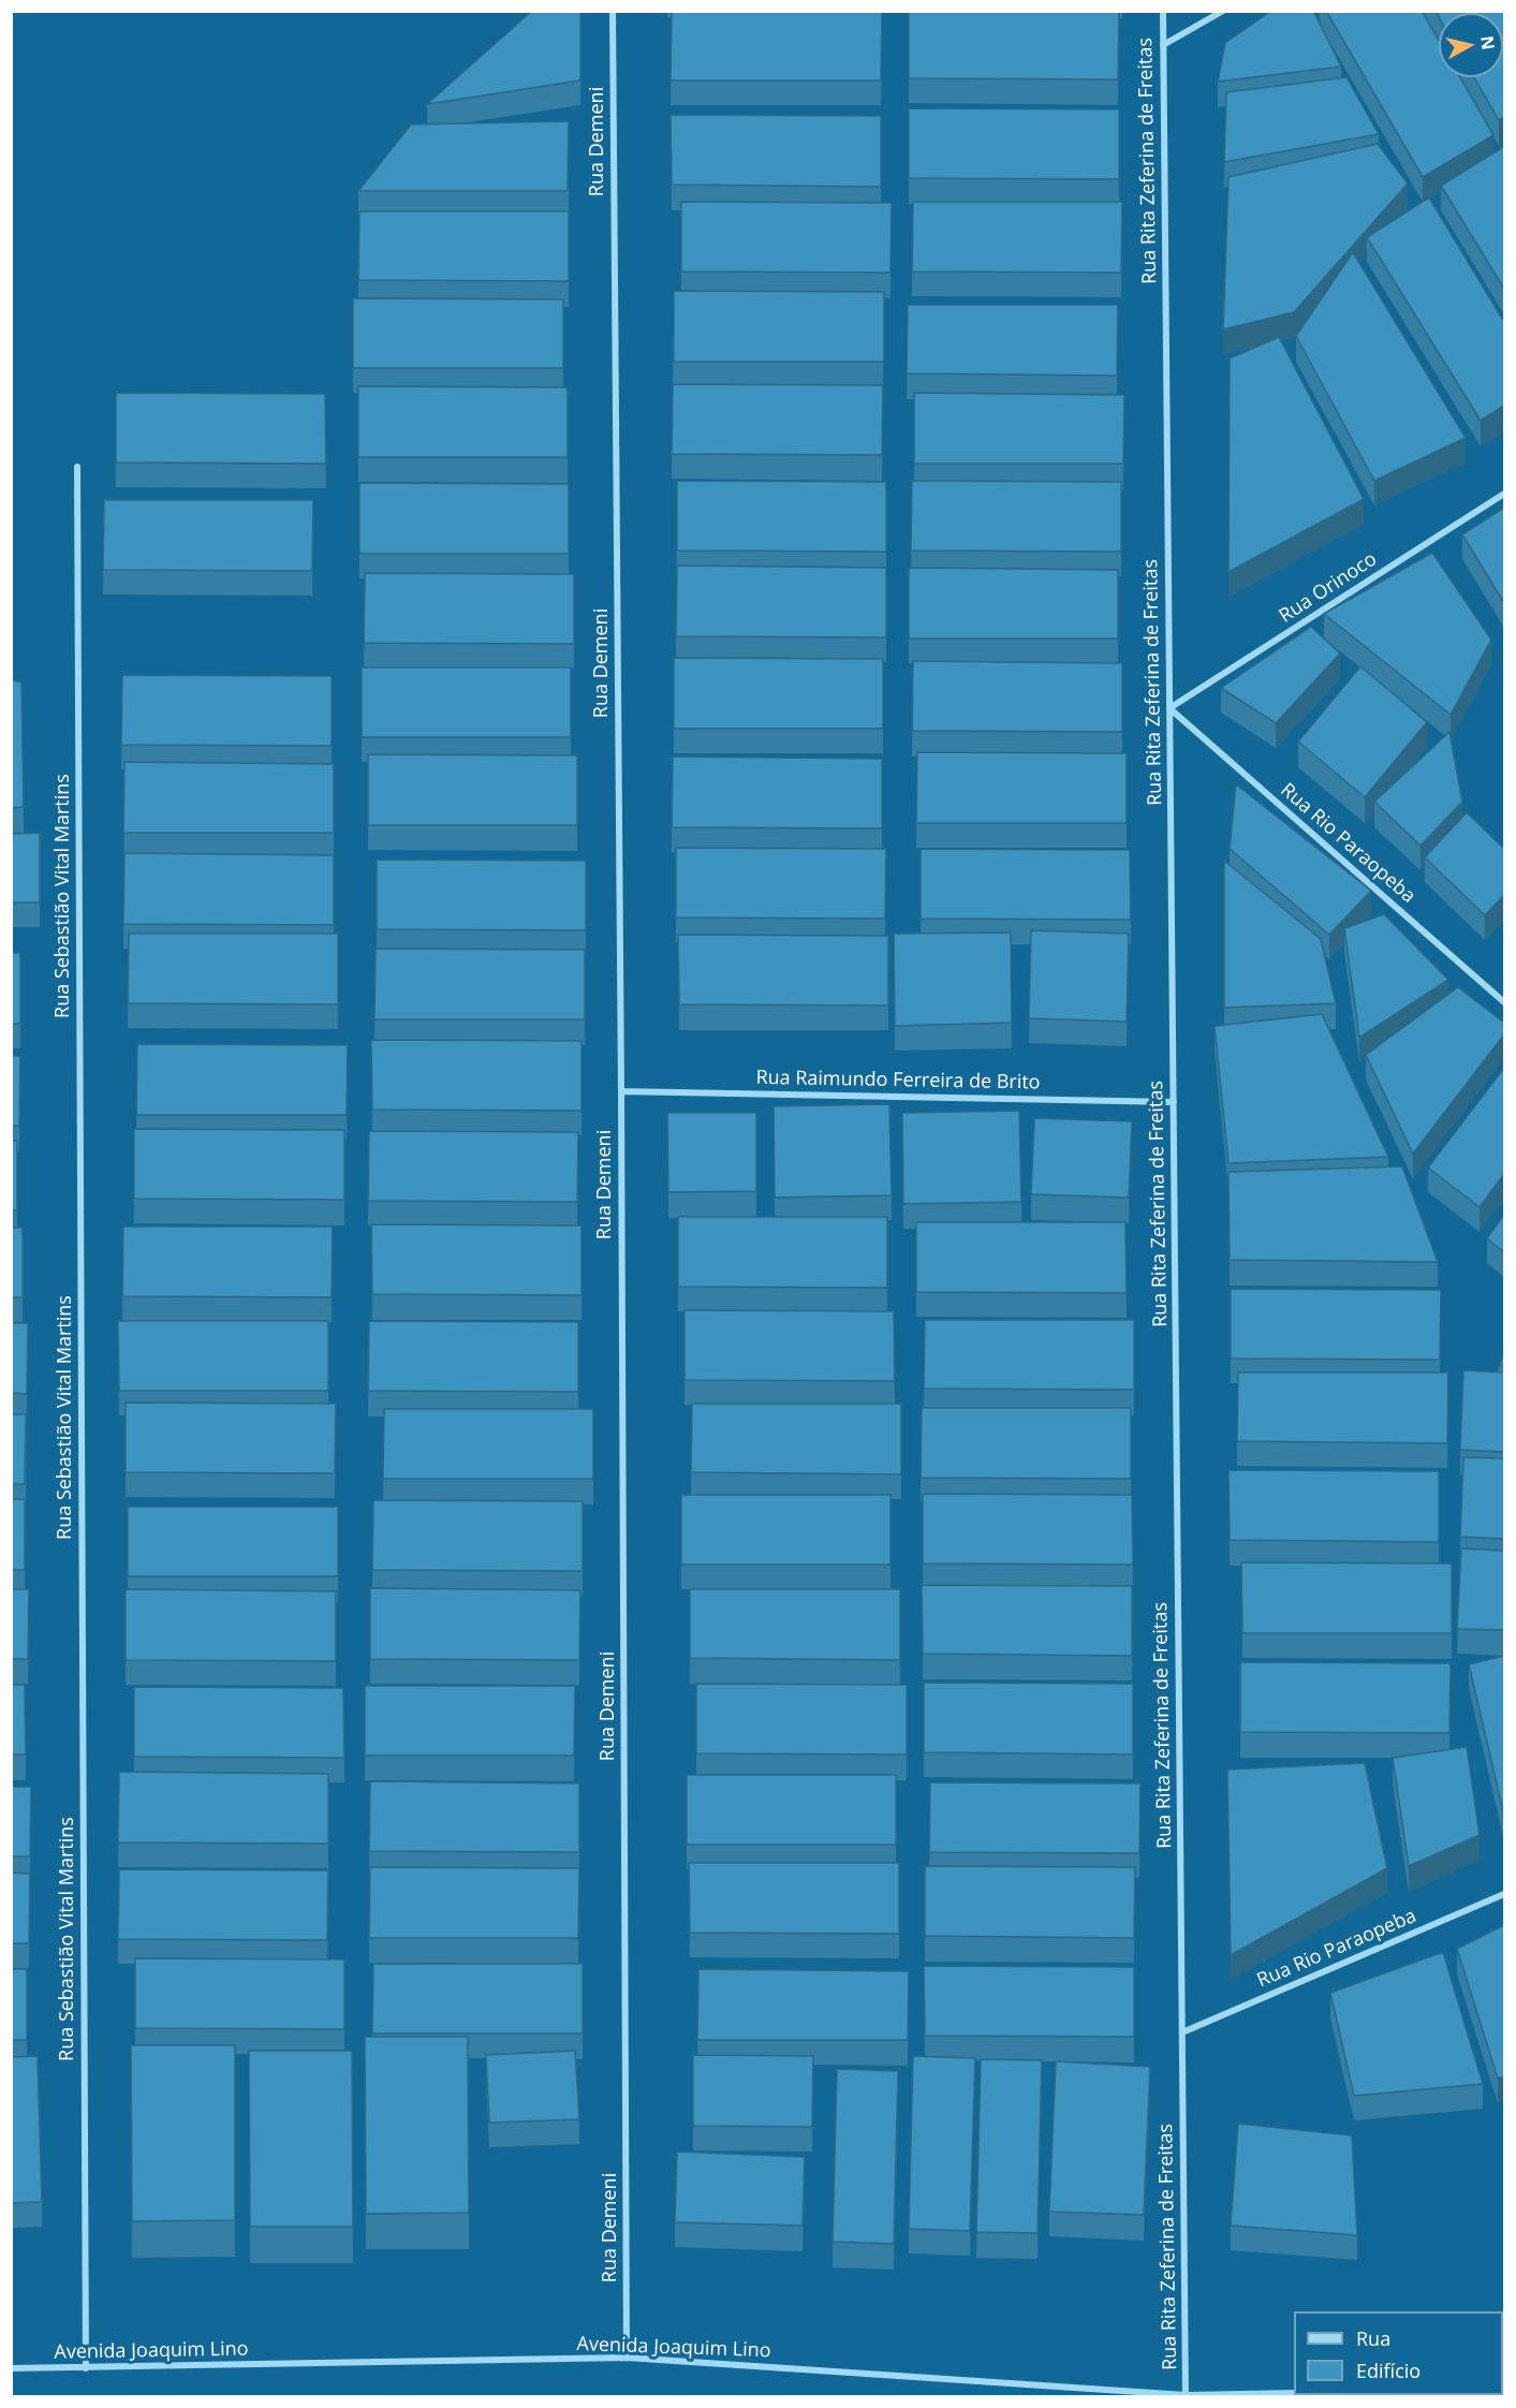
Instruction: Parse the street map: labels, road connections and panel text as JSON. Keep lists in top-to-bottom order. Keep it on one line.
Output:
{"streets":{"street":["Rua Demeni","Rua Rita Zeferina de Freitas","Rua Orinoco","Rua Rio Paraopeba","Rua Sebastião Vital Martins","Rua Raimundo Ferreira de Brito","Avenida Joaquim Lino"]},"crossings":[["Rua Demeni","Rua Raimundo Ferreira de Brito"],["Rua Demeni","Avenida Joaquim Lino"],["Rua Rita Zeferina de Freitas","Rua Orinoco"],["Rua Rita Zeferina de Freitas","Rua Rio Paraopeba"],["Rua Rita Zeferina de Freitas","Rua Raimundo Ferreira de Brito"],["Rua Rita Zeferina de Freitas","Avenida Joaquim Lino"],["Rua Orinoco","Rua Rio Paraopeba"],["Rua Sebastião Vital Martins","Avenida Joaquim Lino"]],"legend":["Rua","Edifício"],"north":"right"}
